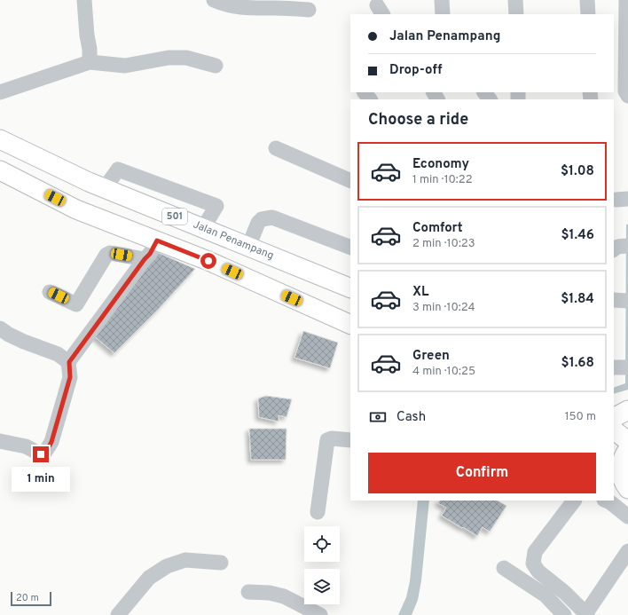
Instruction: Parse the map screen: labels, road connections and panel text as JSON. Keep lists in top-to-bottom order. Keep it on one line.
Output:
{"streets":{"main road":["501","Jalan Penampang"]},"scale_bar":"20 m","page":{"banner":["Jalan Penampang","Drop-off"],"heading":"Choose a ride","list":[{"name":"Economy","note":"1 min · 10:22","value":"$1.08"},{"name":"Comfort","note":"2 min · 10:23","value":"$1.46"},{"name":"XL","note":"3 min · 10:24","value":"$1.84"},{"name":"Green","note":"4 min · 10:25","value":"$1.68"}],"pay":["Cash","150 m"],"buttons":"Confirm","bubble":"1 min","scale":"20 m"}}
